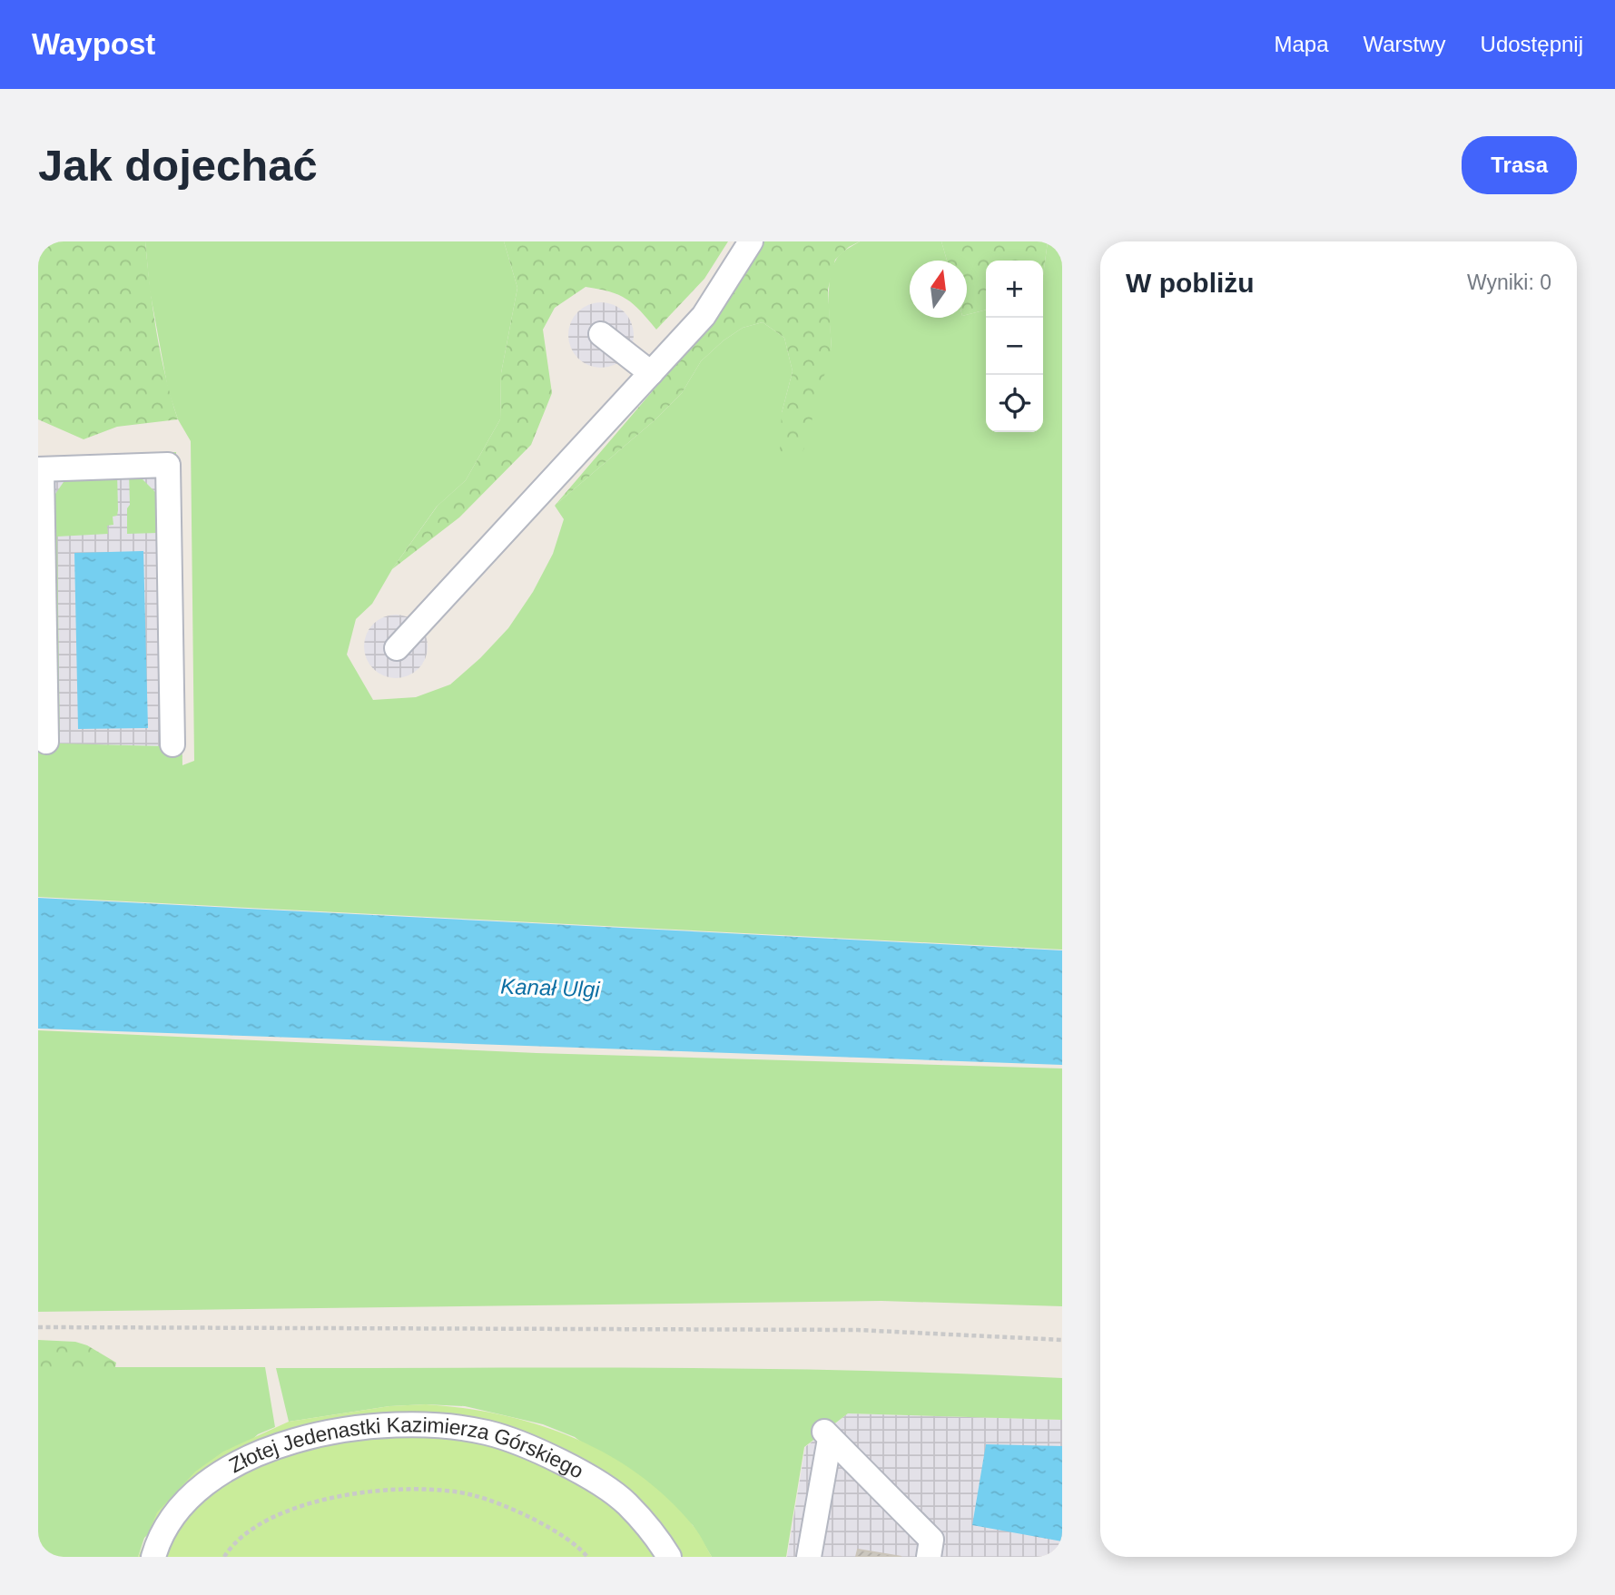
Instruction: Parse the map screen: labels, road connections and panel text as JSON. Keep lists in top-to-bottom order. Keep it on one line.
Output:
{"streets":{"street":["Złotej Jedenastki Kazimierza Górskiego"]},"water":["Kanał Ulgi"],"north":"top","page":{"header":"Waypost","nav":["Mapa","Warstwy","Udostępnij"],"buttons":"Trasa","title":"Jak dojechać","heading":["W pobliżu","Wyniki: 0"],"map_buttons":["+","−"]}}
